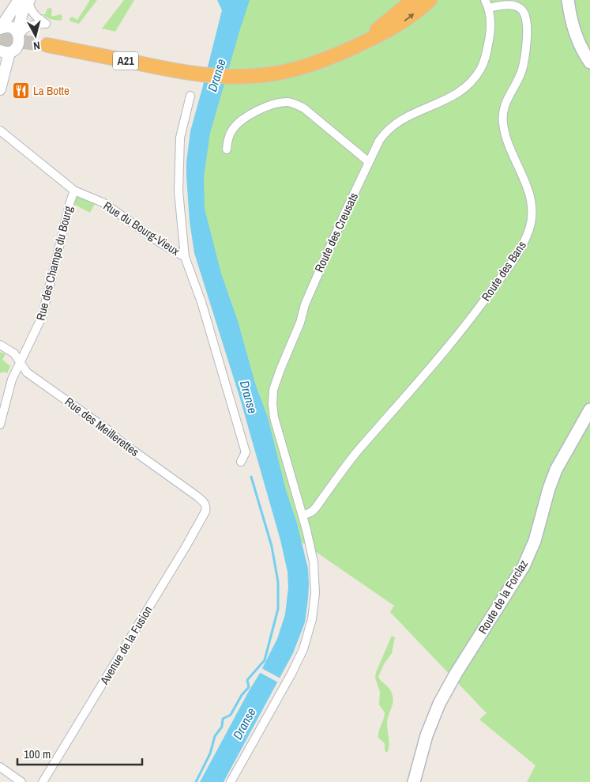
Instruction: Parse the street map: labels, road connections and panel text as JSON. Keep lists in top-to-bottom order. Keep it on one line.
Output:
{"streets":{"highway":["A21"],"main road":["Route de la Forclaz"],"street":["Rue du Bourg-Vieux","Route des Creusats","Rue des Champs du Bourg","Route des Bans","Rue des Meillerettes","Avenue de la Fusion"]},"crossings":[["Rue du Bourg-Vieux","Rue des Champs du Bourg"],["Route des Creusats","Route des Bans"],["Rue des Champs du Bourg","Rue des Meillerettes"],["Rue des Meillerettes","Avenue de la Fusion"]],"water":["Dranse"],"places":{"restaurant":["La Botte"]},"scale_bar":"100 m","north":"bottom"}
